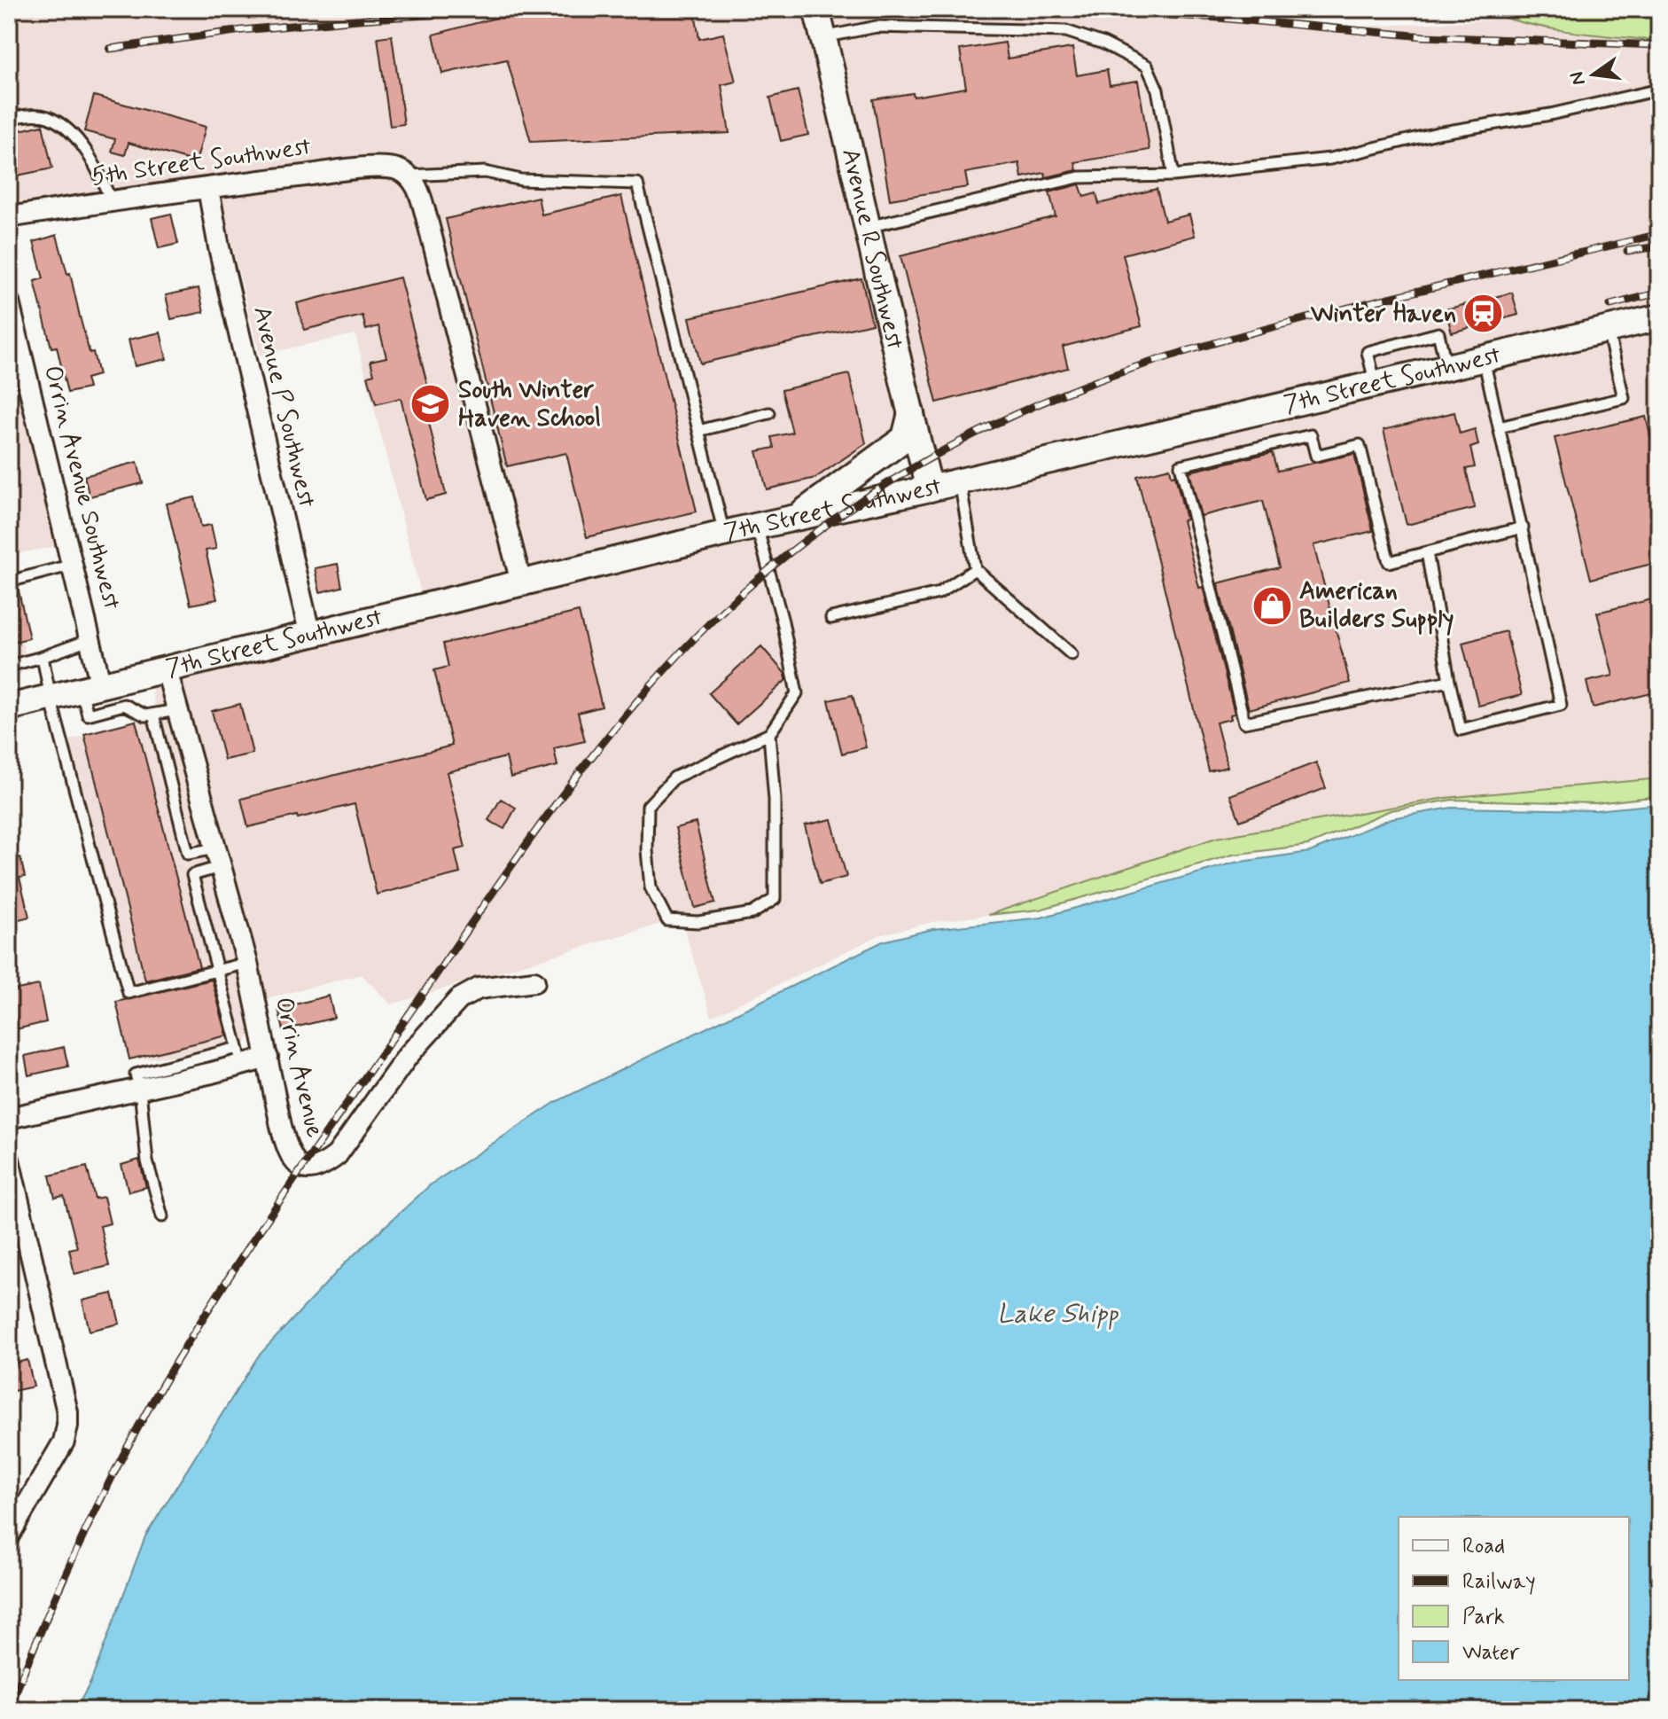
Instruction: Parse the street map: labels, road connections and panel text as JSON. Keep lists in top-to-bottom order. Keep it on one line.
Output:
{"streets":{"street":["5th Street Southwest","Avenue R Southwest","7th Street Southwest","Avenue P Southwest","Orrin Avenue Southwest","Orrin Avenue"]},"crossings":[["5th Street Southwest","Avenue P Southwest"],["Avenue R Southwest","7th Street Southwest"],["7th Street Southwest","Avenue P Southwest"],["7th Street Southwest","Orrin Avenue Southwest"],["7th Street Southwest","Orrin Avenue"]],"water":["Lake Shipp"],"places":{"station":["Winter Haven"],"school or university":["South Winter Haven School"],"shop":["American Builders Supply"]},"legend":["Road","Railway","Park","Water"],"north":"left"}
